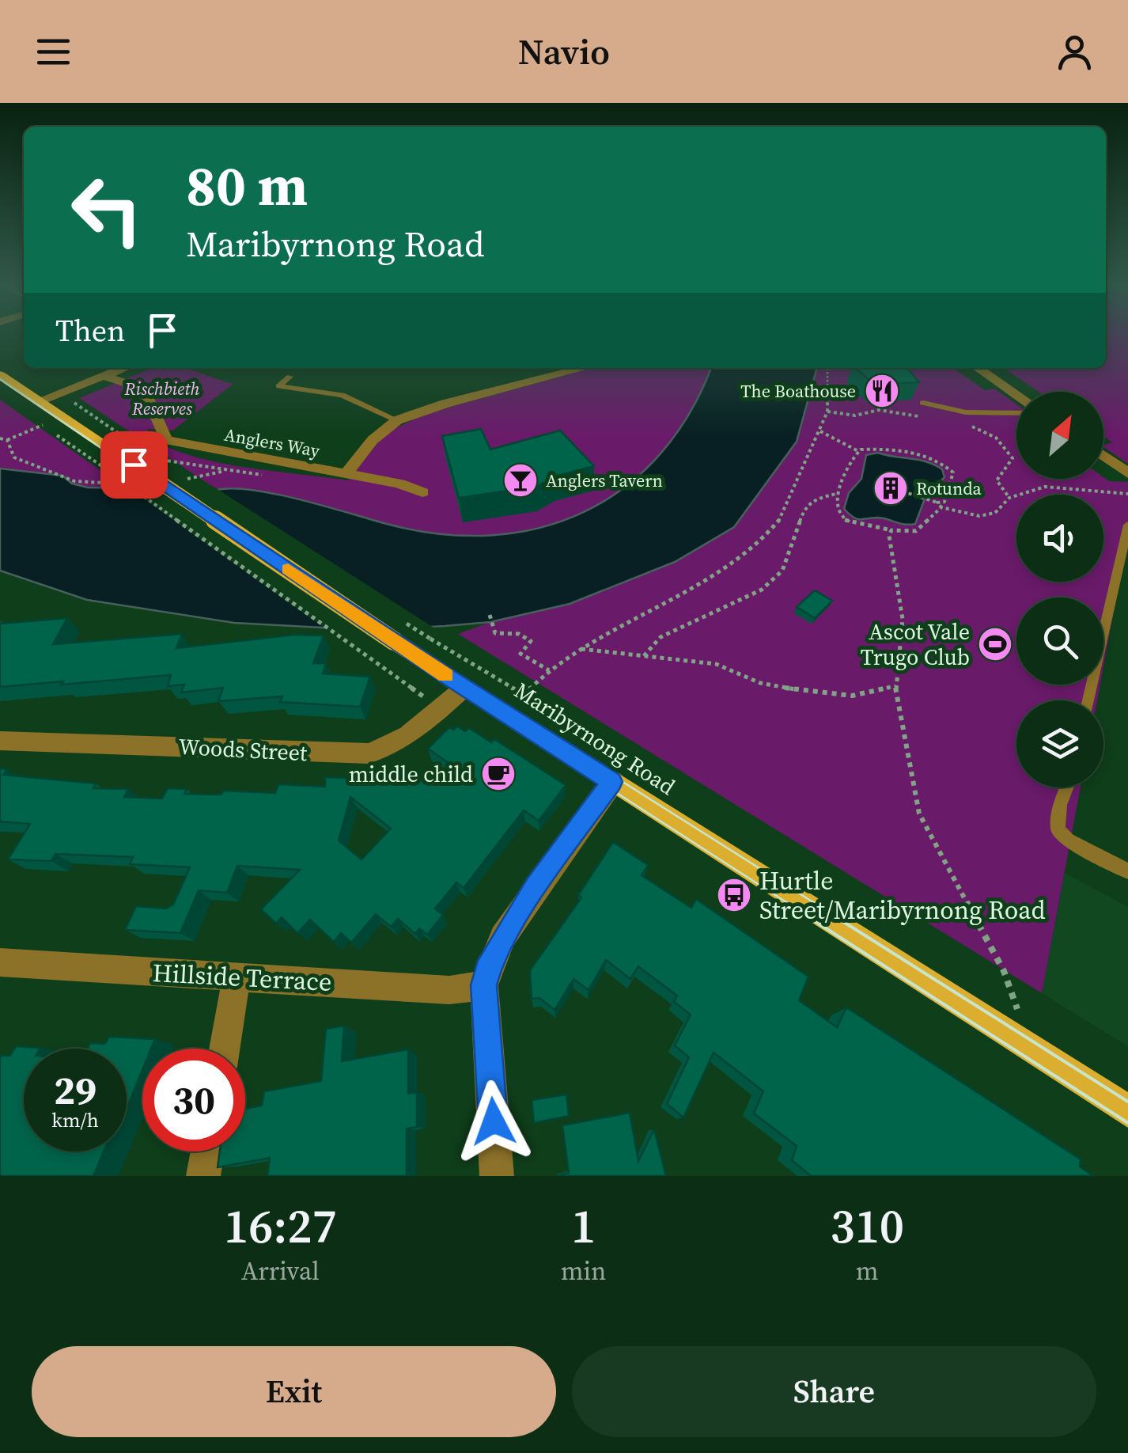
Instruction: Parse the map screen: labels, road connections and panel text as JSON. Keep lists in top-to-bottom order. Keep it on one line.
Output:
{"streets":{"main road":["Maribyrnong Road"],"street":["Anglers Way","Woods Street","Hillside Terrace"]},"crossings":[["Maribyrnong Road","Woods Street"]],"parks":["Rischbieth Reserves"],"places":{"restaurant":["The Boathouse"],"bar":["Anglers Tavern"],"building":["Rotunda"],"sports":["Ascot Vale Trugo Club"],"cafe":["middle child"],"bus stop":["Hurtle Street/Maribyrnong Road"]},"north":"top right","page":{"header":"Navio","turn":["80 m","Maribyrnong Road"],"then":"Then","speed":"29 km/h","limit":"30","eta":["16:27","Arrival","1","min","310","m"],"buttons":["Exit","Share"]}}
